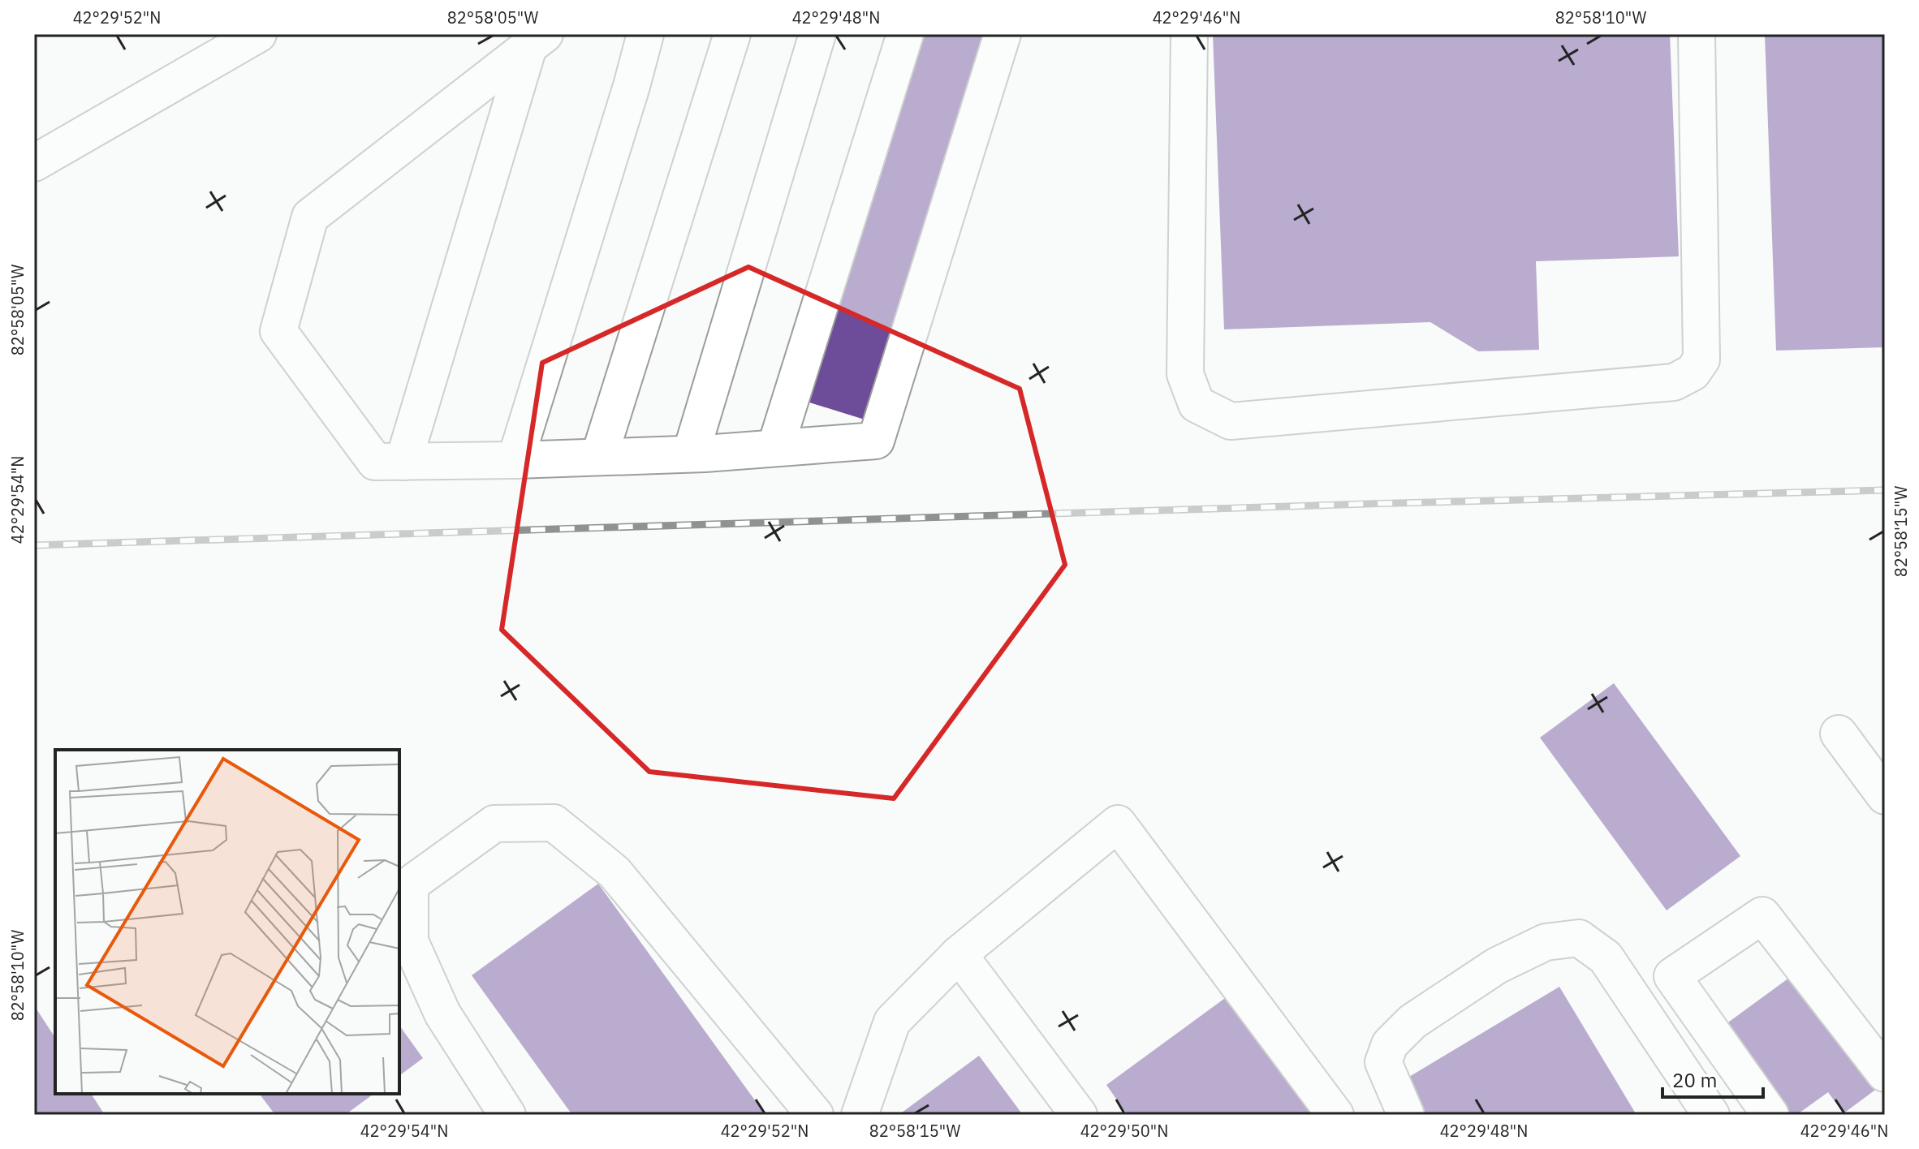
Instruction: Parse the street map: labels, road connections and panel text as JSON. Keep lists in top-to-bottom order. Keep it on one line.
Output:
{"scale_bar":"20 m","coordinates":["42°29'52\"N","82°58'05\"W","42°29'48\"N","42°29'46\"N","82°58'10\"W","42°29'54\"N","82°58'15\"W","42°29'50\"N"]}
